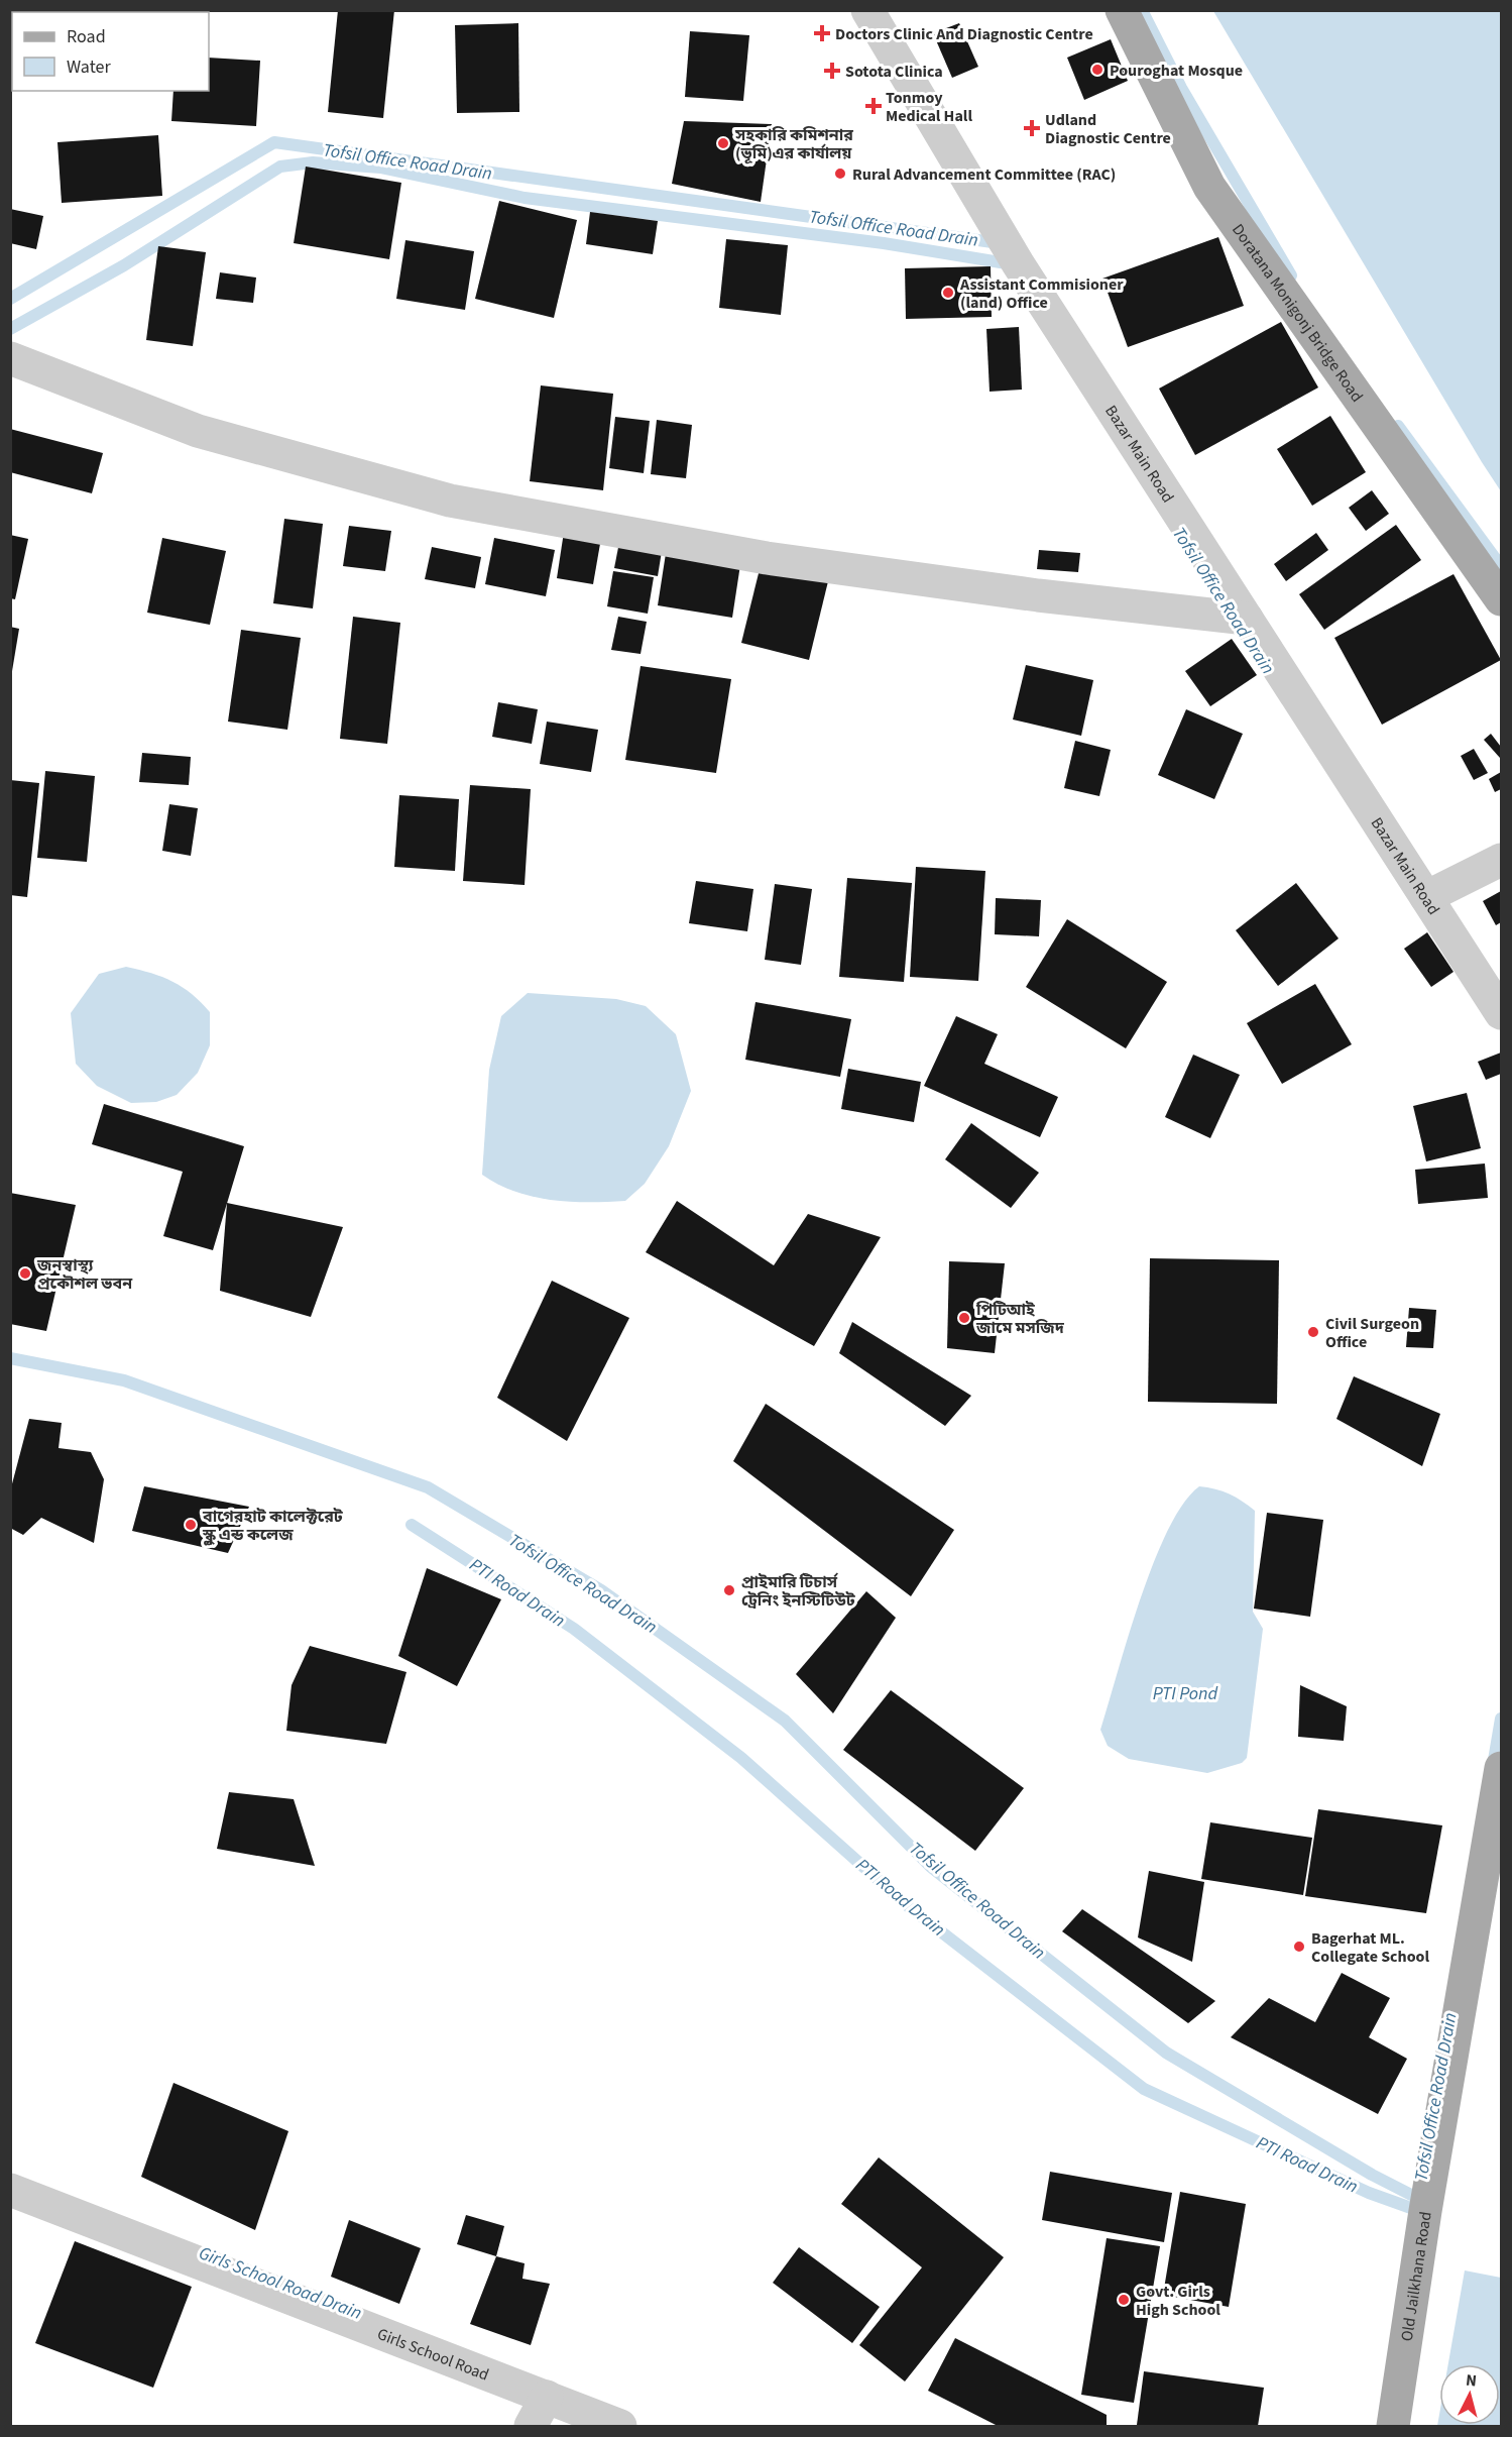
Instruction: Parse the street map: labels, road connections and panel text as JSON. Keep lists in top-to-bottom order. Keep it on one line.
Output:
{"streets":{"main road":["Doratana Monigonj Bridge Road","Old Jailkhana Road"],"street":["Bazar Main Road","Girls School Road"]},"water":["Tofsil Office Road Drain","PTI Road Drain","PTI Pond","Girls School Road Drain"],"places":{"health":["Doctors Clinic And Diagnostic Centre","Sotota Clinica","Tonmoy Medical Hall","Udland Diagnostic Centre"],"other":["Pouroghat Mosque","সহকারি কমিশনার (ভূমি)এর কার্যালয়","Rural Advancement Committee (RAC)","Assistant Commisioner (land) Office","জনস্বাস্থ্য প্রকৌশল ভবন","পিটিআই জামে মসজিদ","Civil Surgeon Office","বাগেরহাট কালেক্টরেট স্কুল এন্ড কলেজ","প্রাইমারি টিচার্স ট্রেনিং ইনস্টিটিউট","Bagerhat ML. Collegate School","Govt. Girls High School"]},"legend":["Road","Water"],"north":"top"}
